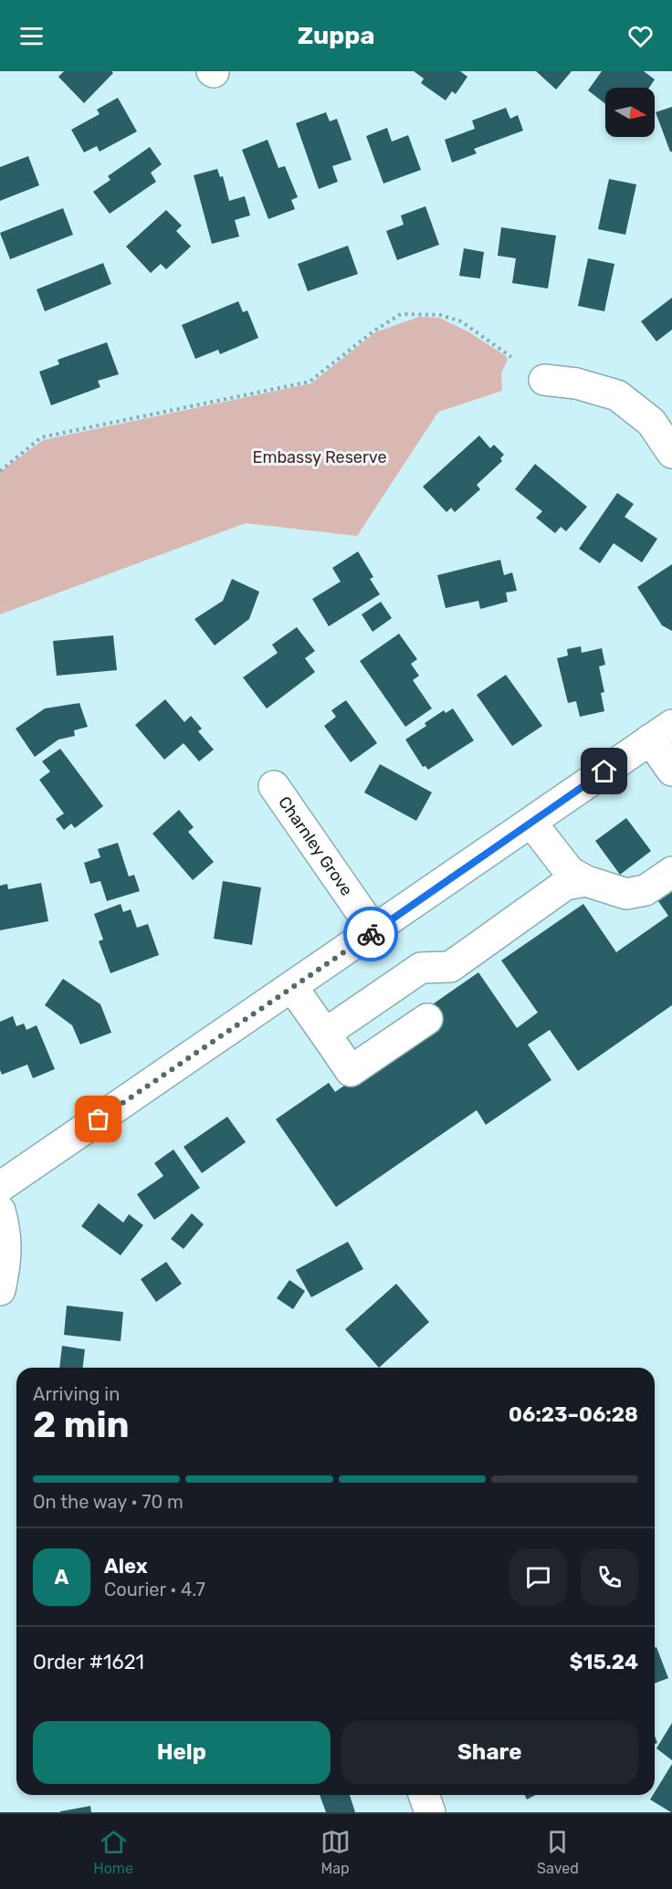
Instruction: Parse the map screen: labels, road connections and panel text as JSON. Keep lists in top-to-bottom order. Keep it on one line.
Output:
{"streets":{"street":["Charnley Grove"]},"parks":["Embassy Reserve"],"north":"right","page":{"header":"Zuppa","heading":["2 min","Arriving in","06:23–06:28"],"panel":["Alex","Courier · 4.7","Order #1621","$15.24"],"bar":"On the way · 70 m","round":"A","buttons":["Help","Share"],"tabs":["Home","Map","Saved"]}}
